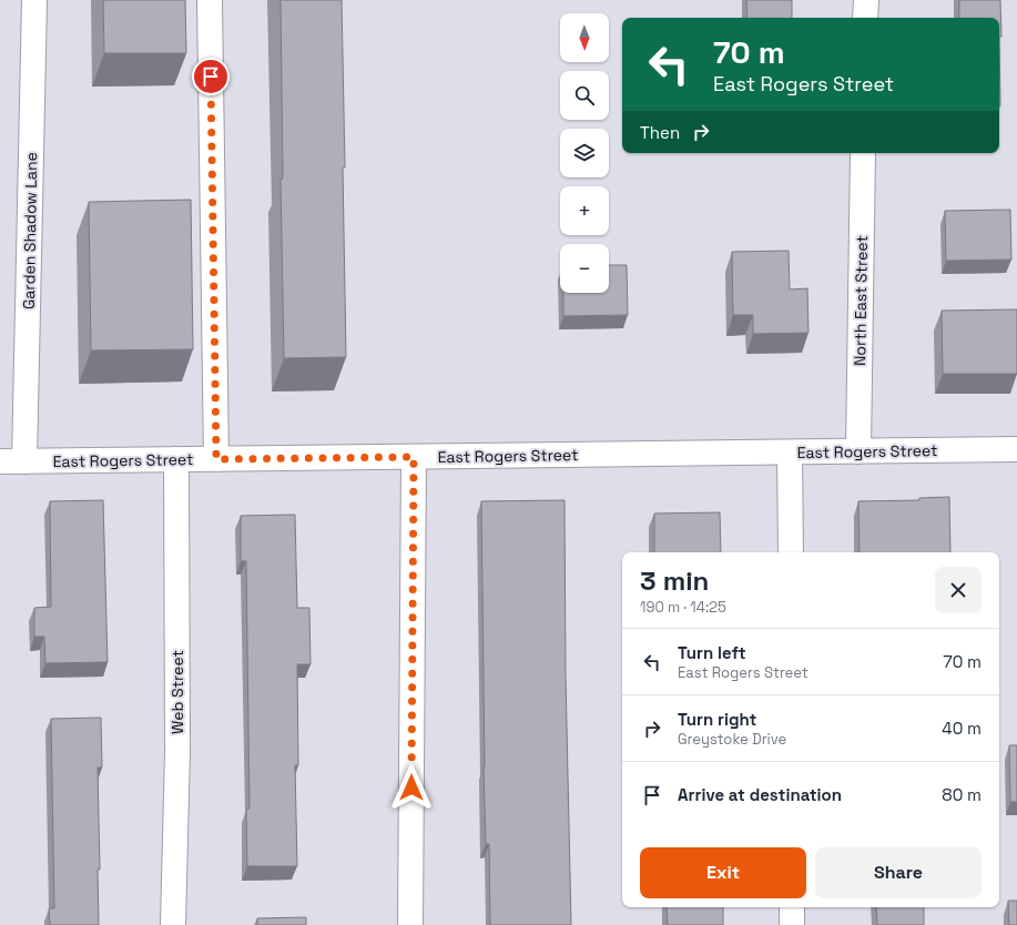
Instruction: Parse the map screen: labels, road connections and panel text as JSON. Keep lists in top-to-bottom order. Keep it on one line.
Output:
{"streets":{"street":["Garden Shadow Lane","North East Street","East Rogers Street","Web Street"]},"crossings":[["Garden Shadow Lane","East Rogers Street"],["North East Street","East Rogers Street"],["East Rogers Street","Web Street"]],"north":"bottom","page":{"map_buttons":["+","−"],"turn":["70 m","East Rogers Street"],"then":"Then","heading":["3 min","190 m · 14:25"],"list":[{"name":"Turn left","note":"East Rogers Street","value":"70 m"},{"name":"Turn right","note":"Greystoke Drive","value":"40 m"},{"name":"Arrive at destination","value":"80 m"}],"buttons":["Exit","Share"]}}
